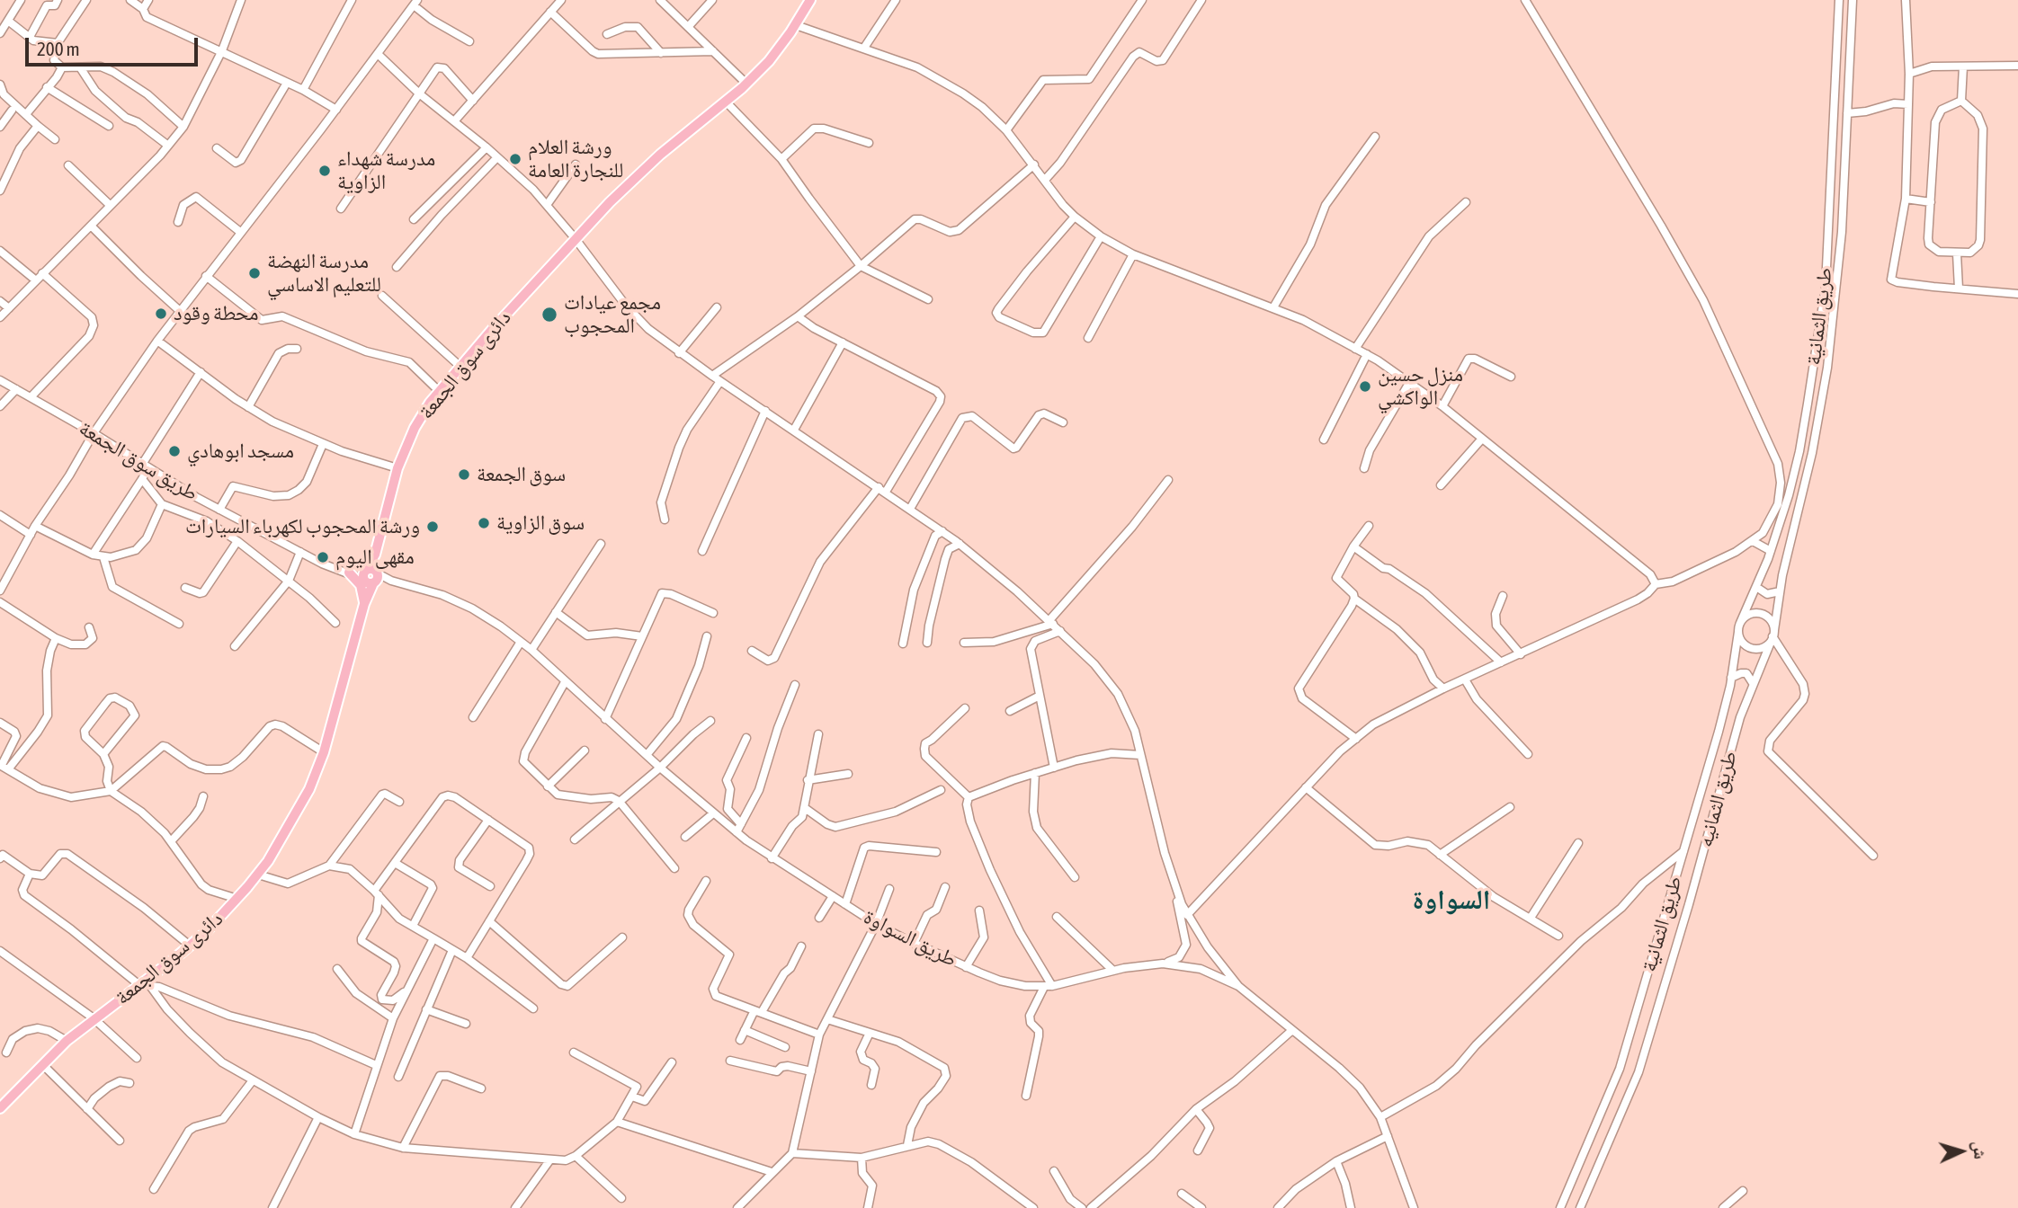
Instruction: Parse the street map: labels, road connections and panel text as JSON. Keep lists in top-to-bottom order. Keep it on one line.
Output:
{"streets":{"main road":["دائرى سوق الجمعة"],"street":["طريق الثمانية","طريق سوق الجمعة","طريق الثمانيه","طريق السواوة"]},"crossings":[["طريق الثمانية","طريق الثمانيه"],["دائرى سوق الجمعة","طريق السواوة"],["طريق سوق الجمعة","طريق السواوة"]],"districts":["السواوة"],"places":["ورشة العلام للنجارة العامة","مدرسة شهداء الزاوية","مدرسة النهضة للتعليم الاساسي","محطة وقود","مجمع عيادات المحجوب","منزل حسين الواكشي","مسجد ابوهادي","سوق الجمعة","سوق الزاوية","ورشة المحجوب لكهرباء السيارات","مقهى اليوم"],"scale_bar":"200 m","north":"right"}
